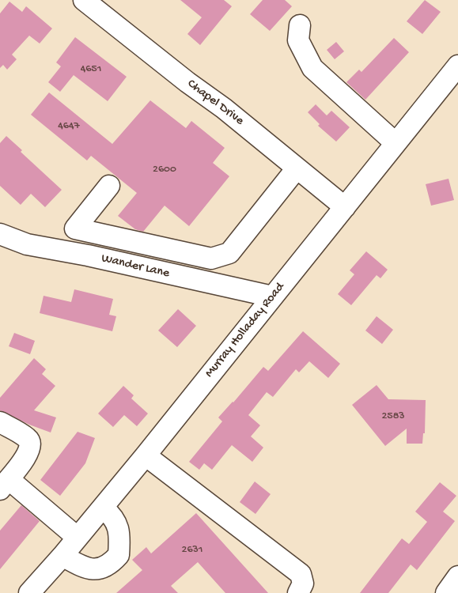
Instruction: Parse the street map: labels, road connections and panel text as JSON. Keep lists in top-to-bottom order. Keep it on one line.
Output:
{"streets":{"street":["Chapel Drive","Wander Lane","Murray Holladay Road"]},"crossings":[["Chapel Drive","Murray Holladay Road"],["Wander Lane","Murray Holladay Road"]],"house_numbers":["4651","4647","2600","2583","2631"]}
